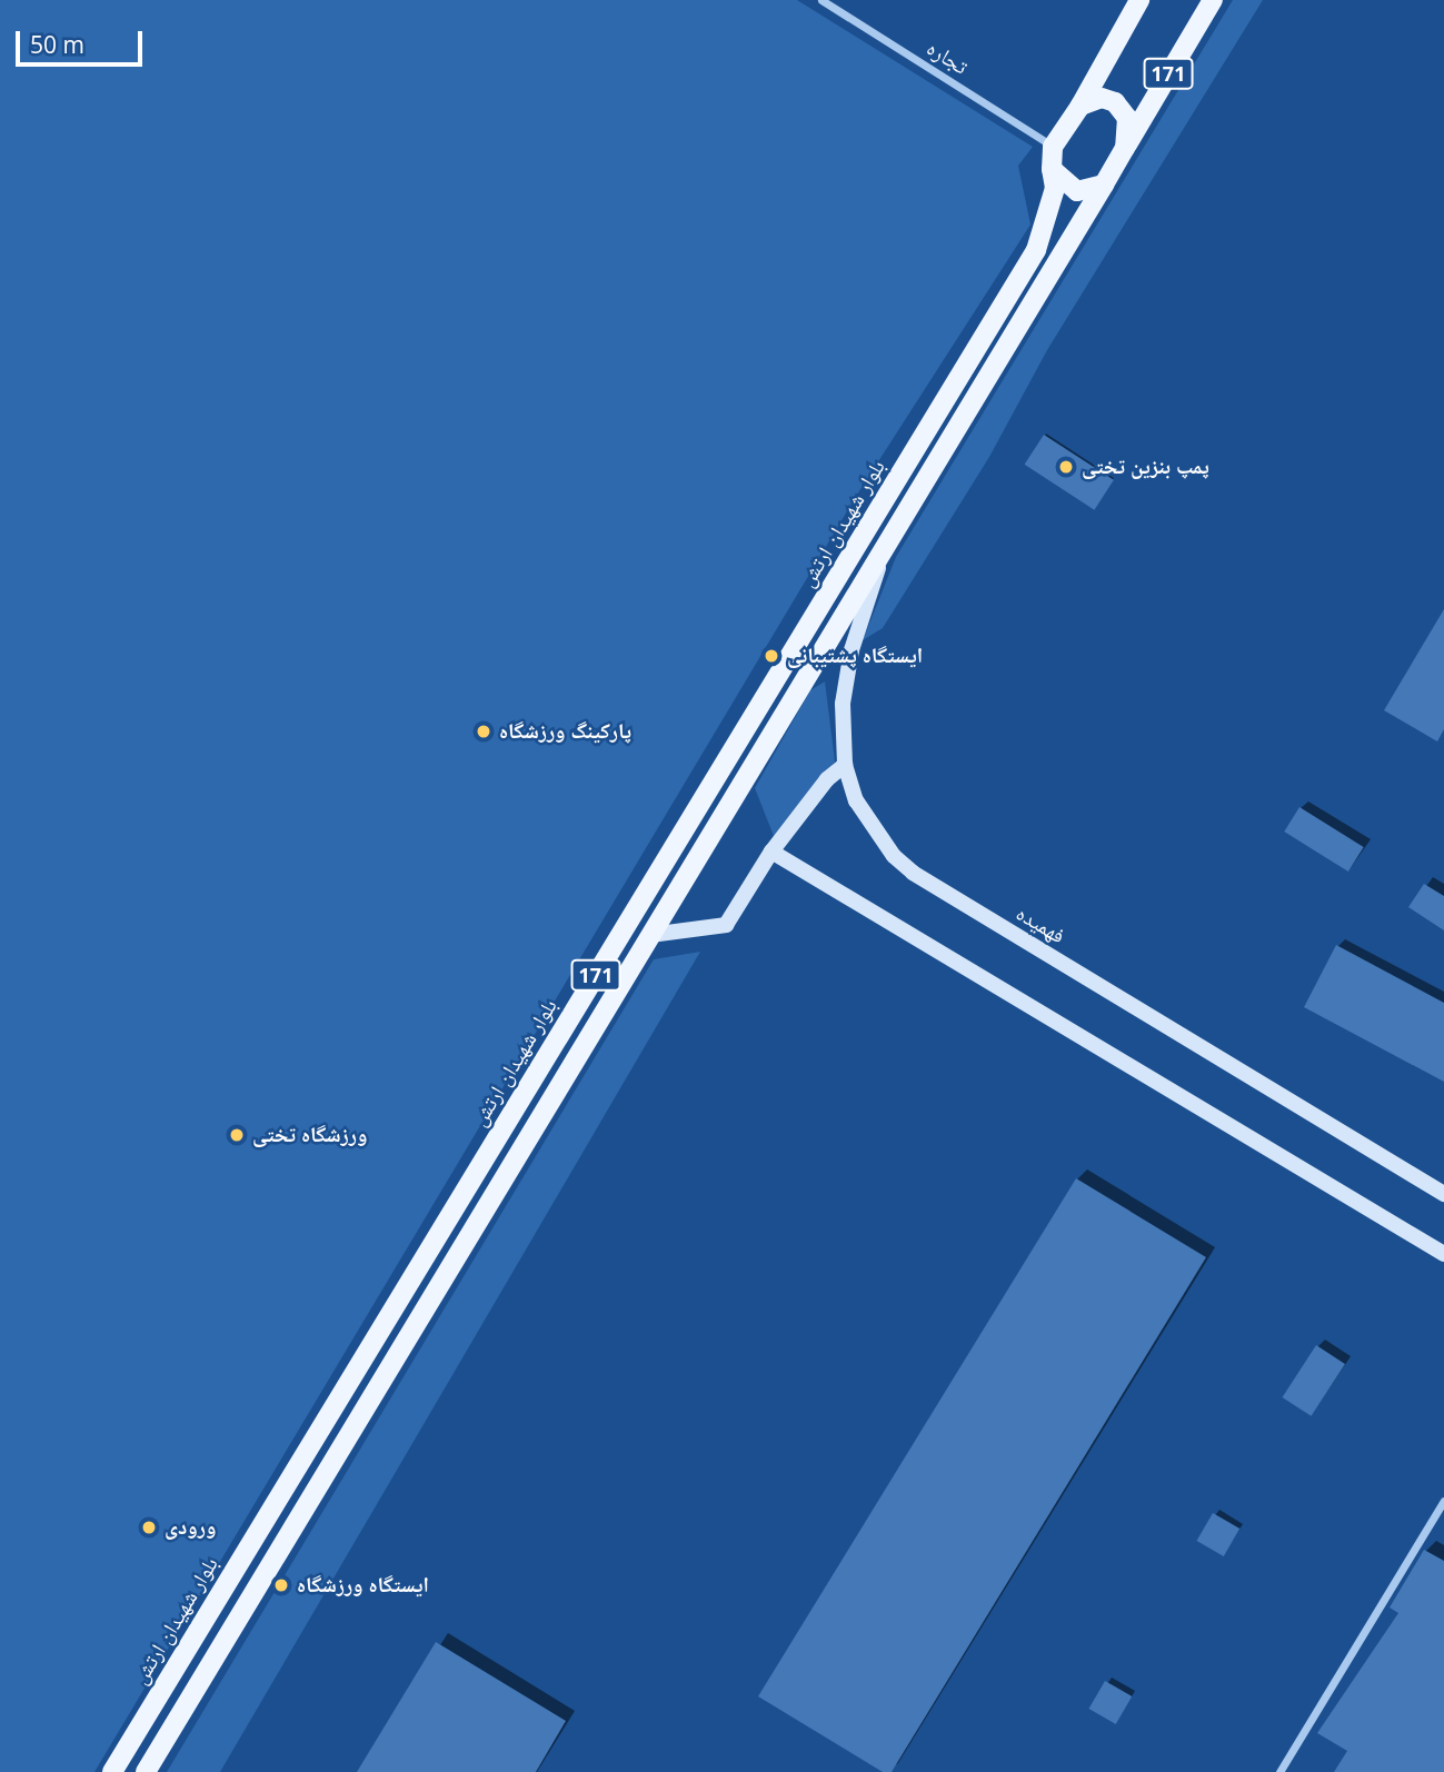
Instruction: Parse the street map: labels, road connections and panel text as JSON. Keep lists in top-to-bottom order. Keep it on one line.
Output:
{"streets":{"main road":["171","بلوار شهیدان ارتش","فهمیده"],"street":["تجاره"]},"crossings":[["تجاره","171"],["تجاره","بلوار شهیدان ارتش"],["171","بلوار شهیدان ارتش"],["171","فهمیده"]],"places":["پمپ بنزین تختی","ایستگاه پشتیبانی","پارکینگ ورزشگاه","ورزشگاه تختی","ورودی","ایستگاه ورزشگاه"],"scale_bar":"50 m"}
